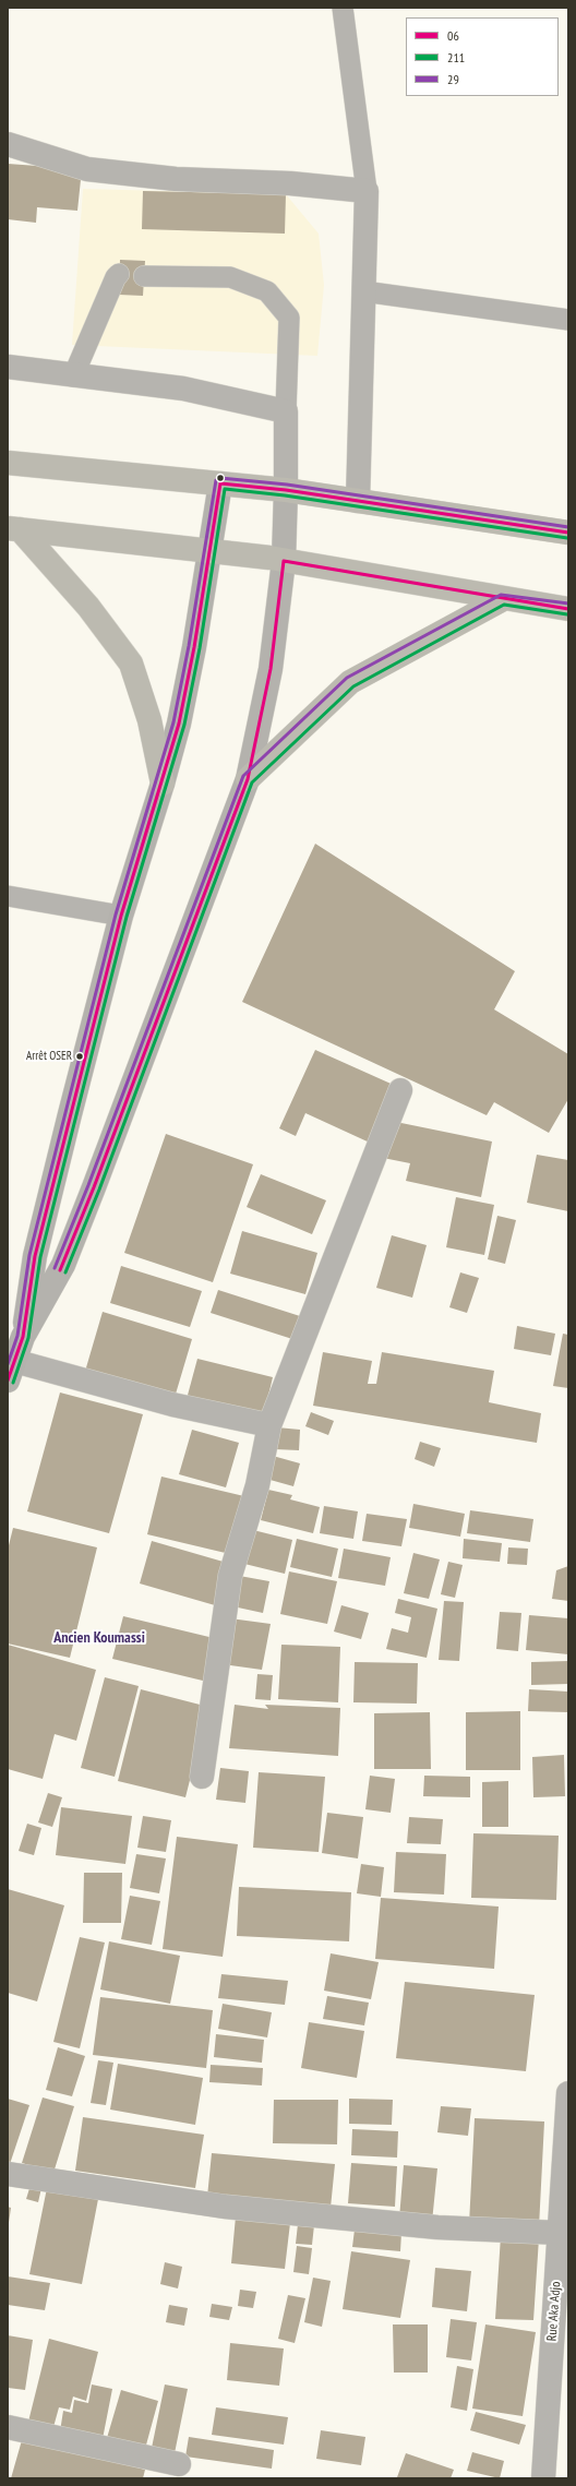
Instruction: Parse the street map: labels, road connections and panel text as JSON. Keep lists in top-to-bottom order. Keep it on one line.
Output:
{"streets":{"street":["Rue Aka Adjo"]},"districts":["Ancien Koumassi"],"places":["Arrêt OSER"],"lines":["transit line 29","transit line 06","transit line 211"],"legend":["06","211","29"]}
